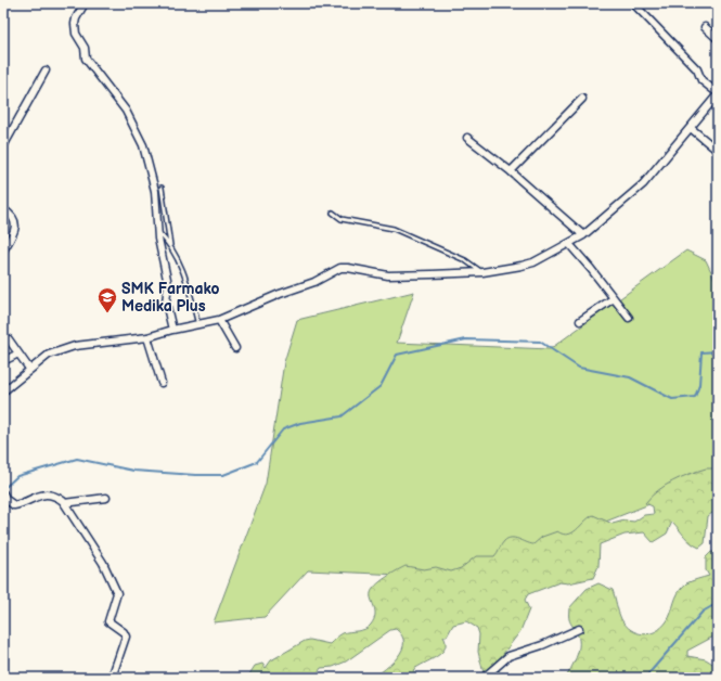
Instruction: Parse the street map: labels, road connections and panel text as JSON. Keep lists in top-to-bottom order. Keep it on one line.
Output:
{"places":{"school or university":["SMK Farmako Medika Plus"]}}
